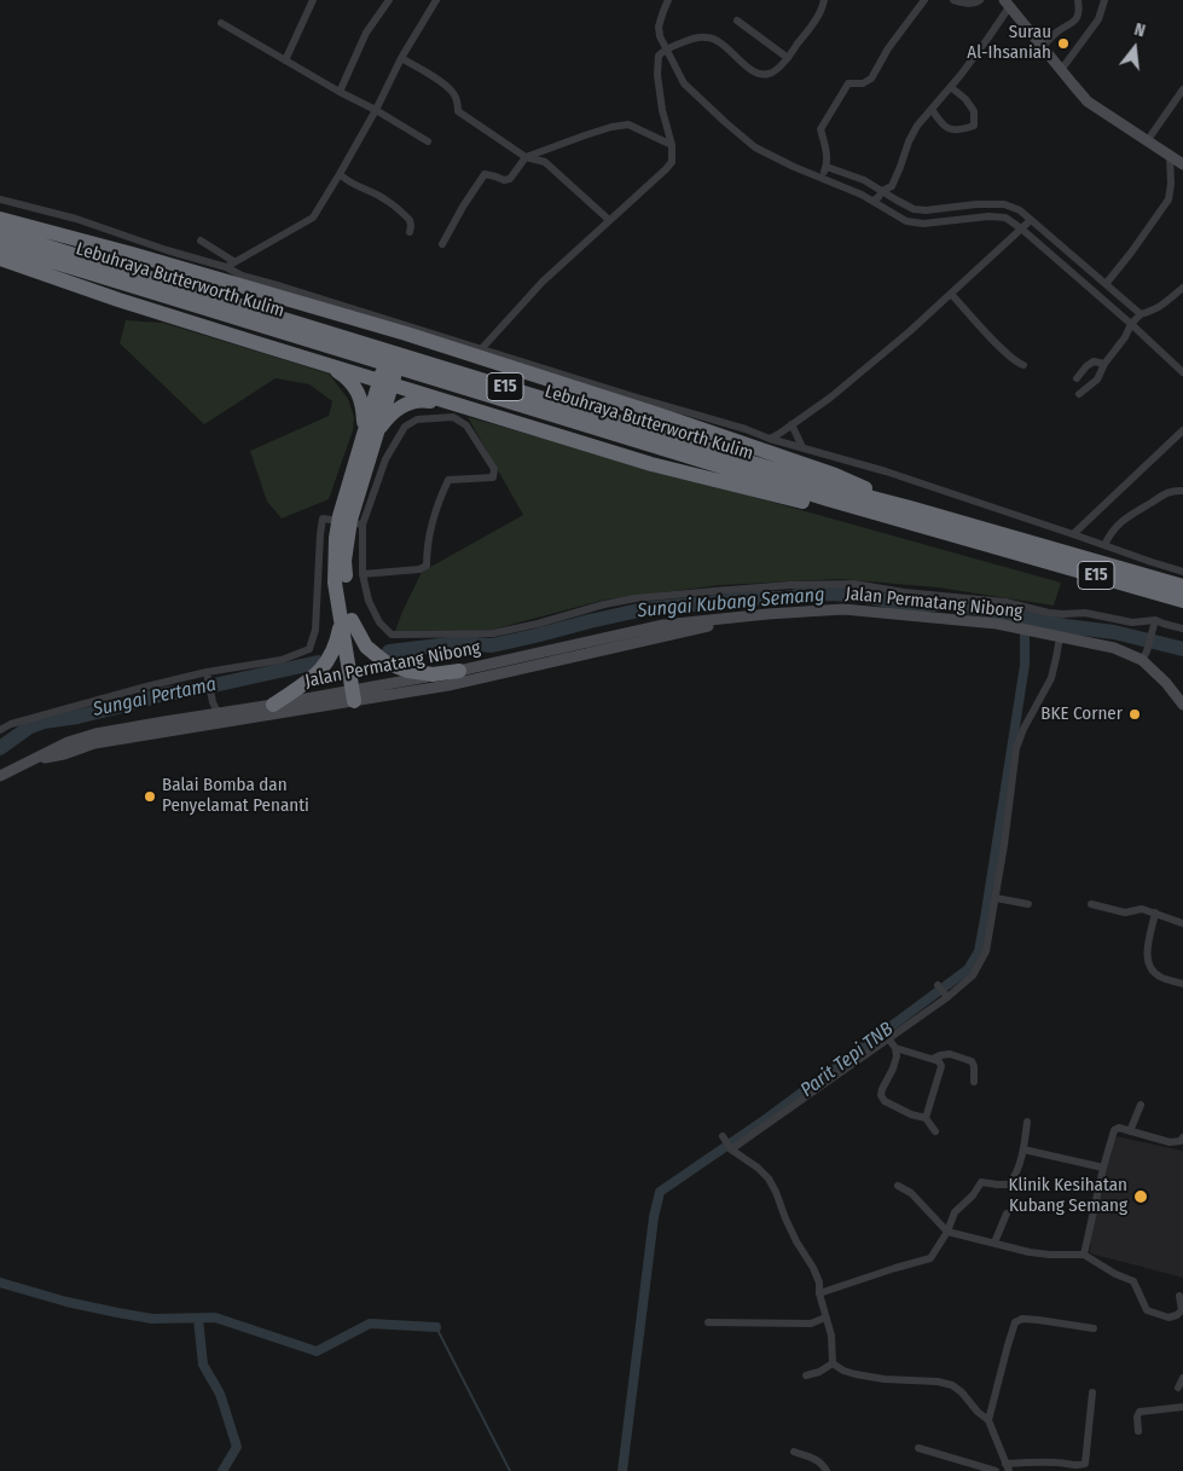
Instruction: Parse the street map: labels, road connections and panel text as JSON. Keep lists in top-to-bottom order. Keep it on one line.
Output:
{"streets":{"highway":["Lebuhraya Butterworth Kulim","E15"],"main road":["Jalan Permatang Nibong"]},"water":["Sungai Kubang Semang","Sungai Pertama","Parit Tepi TNB"],"places":["Surau Al-Ihsaniah","BKE Corner","Balai Bomba dan Penyelamat Penanti","Klinik Kesihatan Kubang Semang"],"north":"top"}
